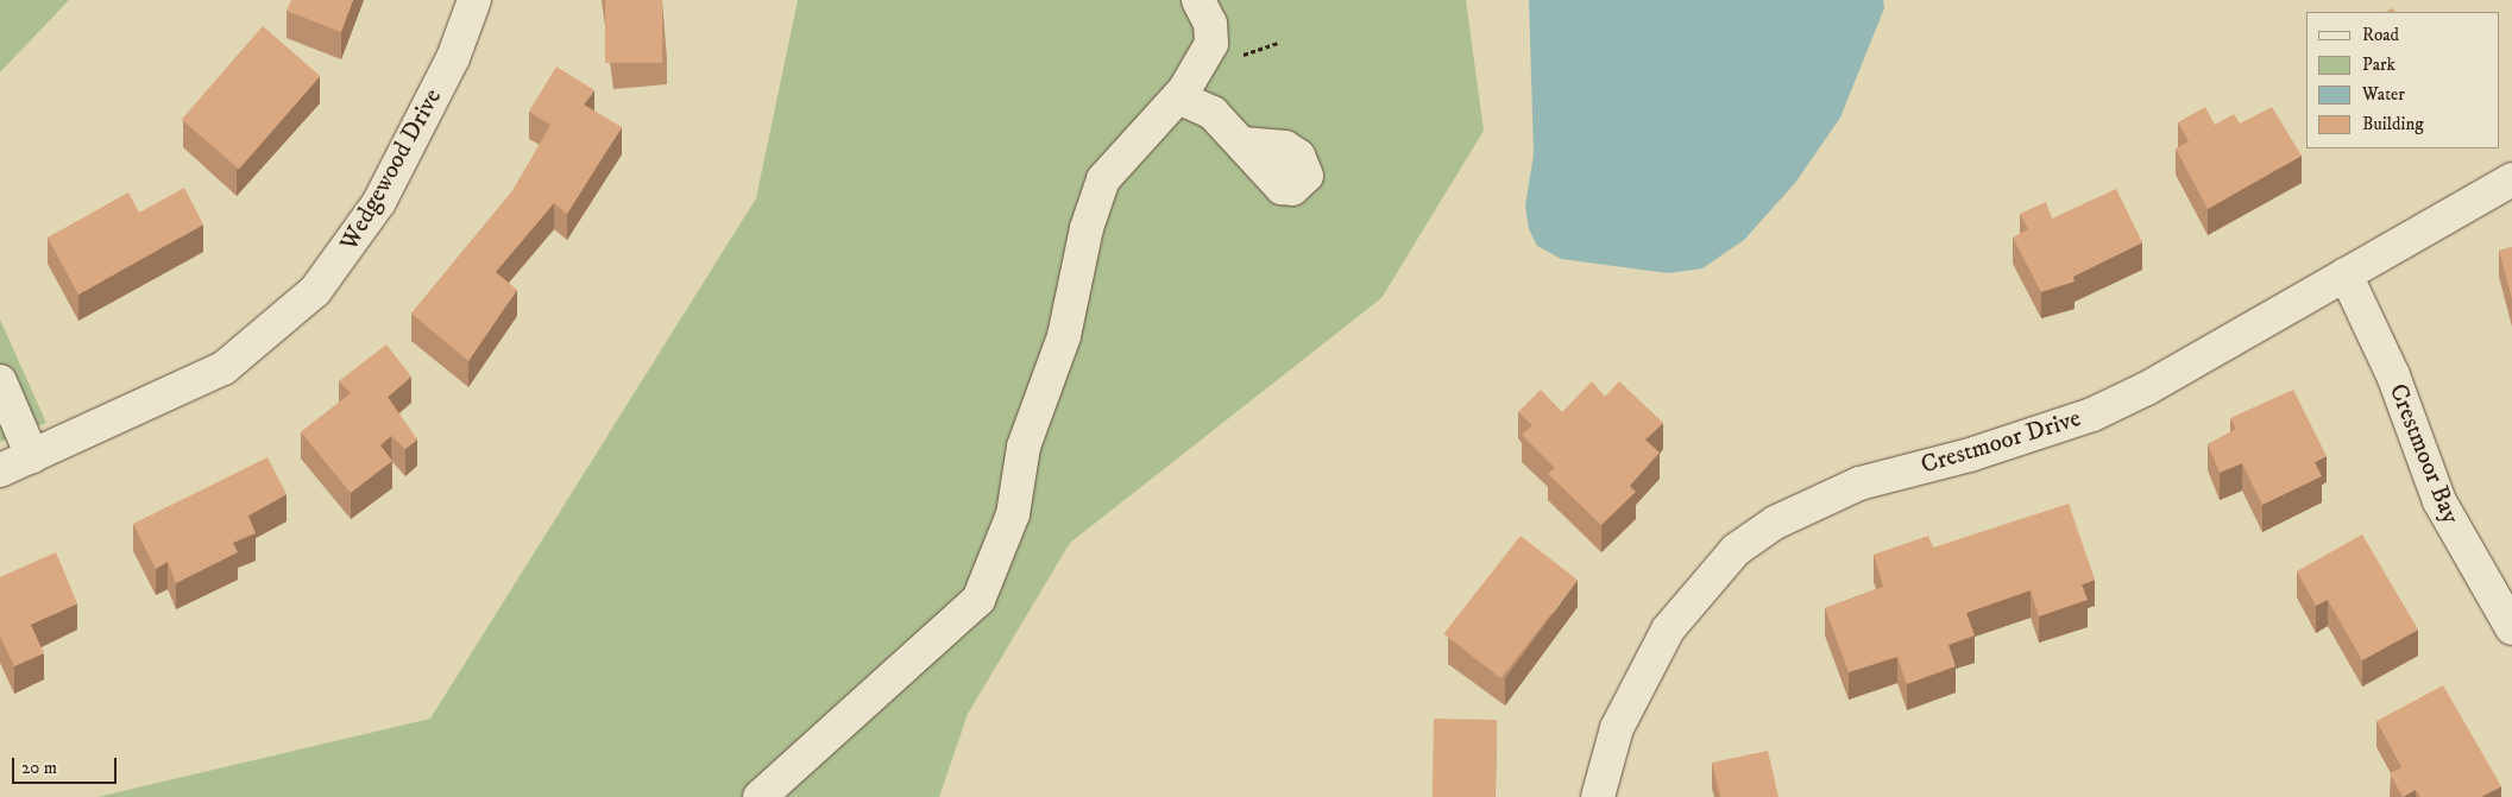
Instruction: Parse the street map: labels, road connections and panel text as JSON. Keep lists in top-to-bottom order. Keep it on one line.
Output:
{"streets":{"street":["Wedgewood Drive","Crestmoor Drive","Crestmoor Bay"]},"crossings":[["Crestmoor Drive","Crestmoor Bay"]],"legend":["Road","Park","Water","Building"],"scale_bar":"20 m"}
